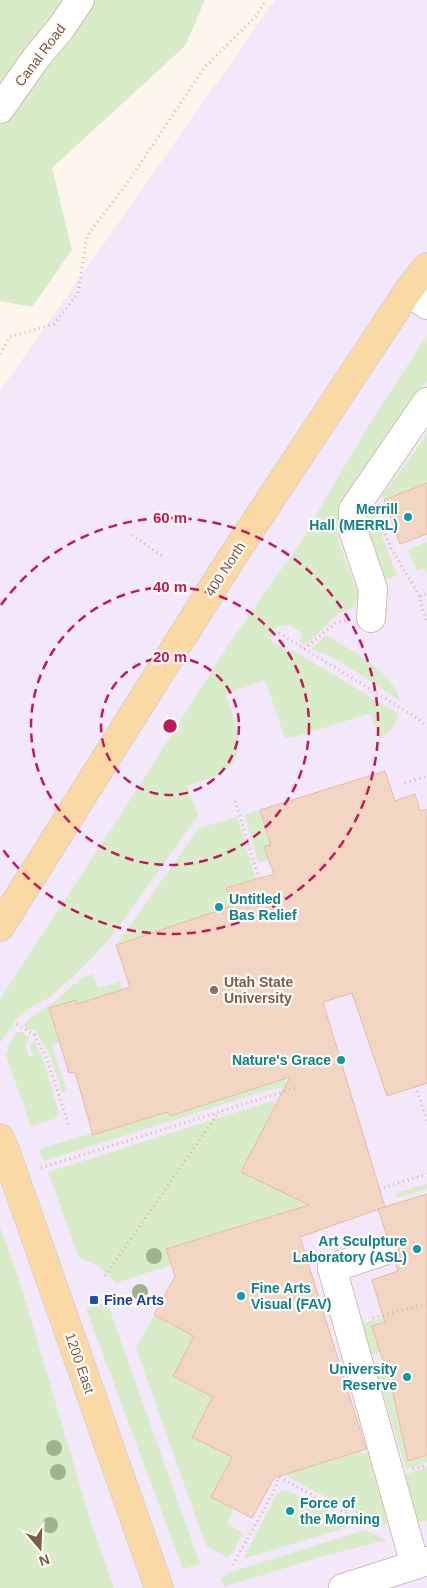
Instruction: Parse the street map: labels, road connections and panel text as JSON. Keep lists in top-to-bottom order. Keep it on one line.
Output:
{"streets":{"main road":["400 North","1200 East"],"street":["Canal Road"]},"places":{"other":["Merrill Hall (MERRL)","Untitled Bas Relief","Utah State University","Nature's Grace","Art Sculpture Laboratory (ASL)","Fine Arts Visual (FAV)","University Reserve","Force of the Morning"],"transit":["Fine Arts"]},"north":"bottom","rings":["60 m","40 m","20 m"]}
